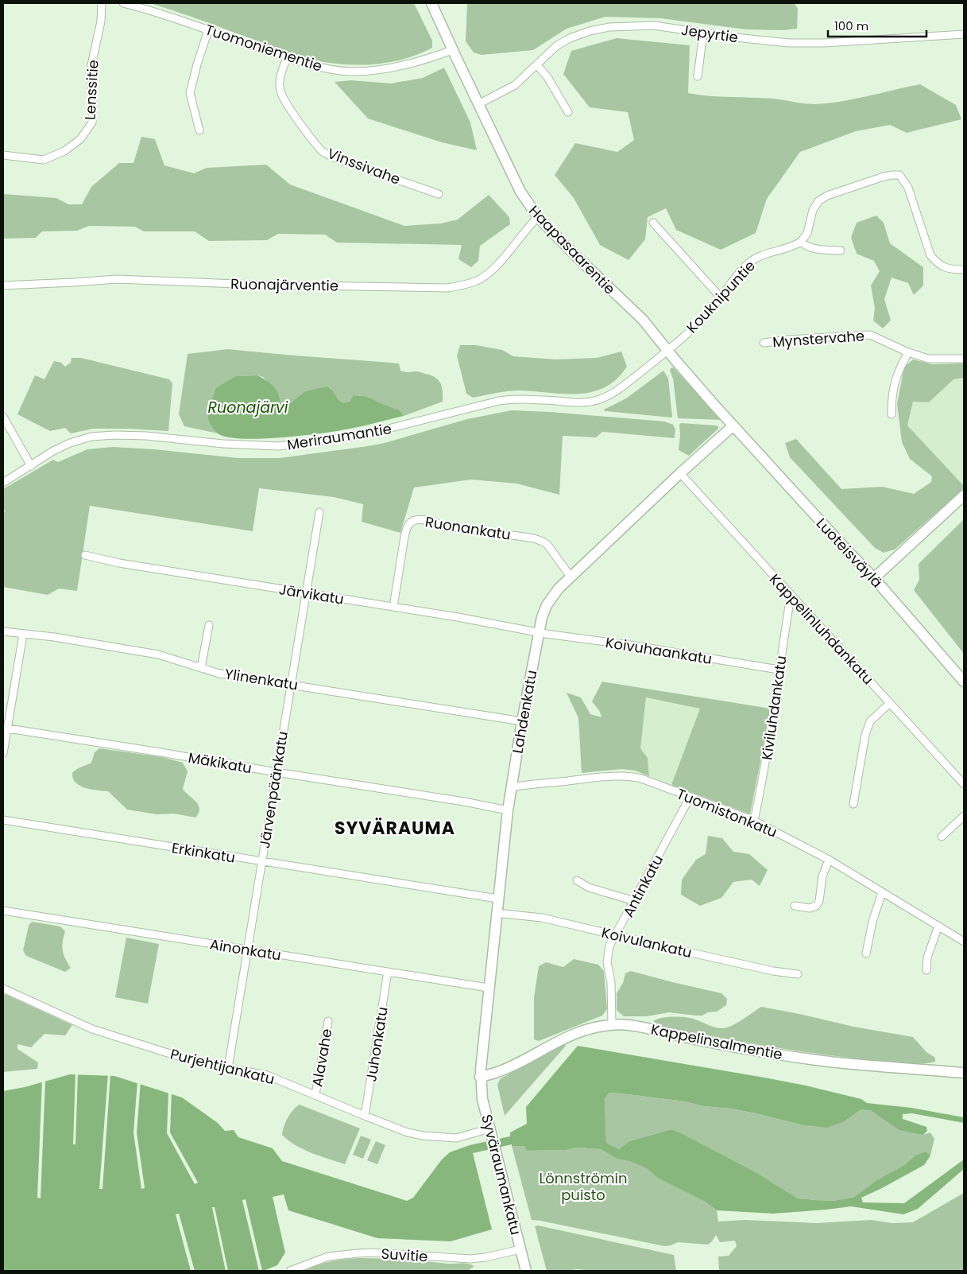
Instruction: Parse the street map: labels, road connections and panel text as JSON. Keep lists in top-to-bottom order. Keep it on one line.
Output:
{"streets":{"main road":["Haapasaarentie","Luoteisväylä","Lahdenkatu","Kappelinsalmentie","Syväraumankatu"],"street":["Jepyrtie","Tuomoniementie","Lenssitie","Vinssivahe","Ruonajärventie","Kouknipuntie","Mynstervahe","Meriraumantie","Ruonankatu","Järvikatu","Kappelinluhdankatu","Koivuhaankatu","Ylinenkatu","Kiviluhdankatu","Mäkikatu","Järvenpäänkatu","Tuomistonkatu","Erkinkatu","Antinkatu","Koivulankatu","Ainonkatu","Juhonkatu","Alavahe","Purjehtijankatu","Suvitie"]},"crossings":[["Jepyrtie","Haapasaarentie"],["Tuomoniementie","Vinssivahe"],["Tuomoniementie","Haapasaarentie"],["Haapasaarentie","Ruonajärventie"],["Haapasaarentie","Kouknipuntie"],["Haapasaarentie","Meriraumantie"],["Haapasaarentie","Luoteisväylä"],["Haapasaarentie","Lahdenkatu"],["Kouknipuntie","Meriraumantie"],["Ruonankatu","Järvikatu"],["Ruonankatu","Lahdenkatu"],["Luoteisväylä","Lahdenkatu"],["Järvikatu","Koivuhaankatu"],["Järvikatu","Lahdenkatu"],["Järvikatu","Järvenpäänkatu"],["Kappelinluhdankatu","Kiviluhdankatu"],["Kappelinluhdankatu","Lahdenkatu"],["Koivuhaankatu","Kiviluhdankatu"],["Koivuhaankatu","Lahdenkatu"],["Ylinenkatu","Lahdenkatu"],["Ylinenkatu","Järvenpäänkatu"],["Kiviluhdankatu","Tuomistonkatu"],["Lahdenkatu","Mäkikatu"],["Lahdenkatu","Tuomistonkatu"],["Lahdenkatu","Erkinkatu"],["Lahdenkatu","Koivulankatu"],["Lahdenkatu","Ainonkatu"],["Lahdenkatu","Kappelinsalmentie"],["Lahdenkatu","Syväraumankatu"],["Mäkikatu","Järvenpäänkatu"],["Järvenpäänkatu","Erkinkatu"],["Järvenpäänkatu","Ainonkatu"],["Järvenpäänkatu","Purjehtijankatu"],["Tuomistonkatu","Antinkatu"],["Antinkatu","Koivulankatu"],["Antinkatu","Kappelinsalmentie"],["Ainonkatu","Juhonkatu"],["Kappelinsalmentie","Syväraumankatu"],["Juhonkatu","Purjehtijankatu"],["Alavahe","Purjehtijankatu"],["Purjehtijankatu","Syväraumankatu"],["Syväraumankatu","Suvitie"]],"districts":["SYVÄRAUMA"],"water":["Ruonajärvi"],"parks":["Lönnströmin puisto"],"scale_bar":"100 m"}
